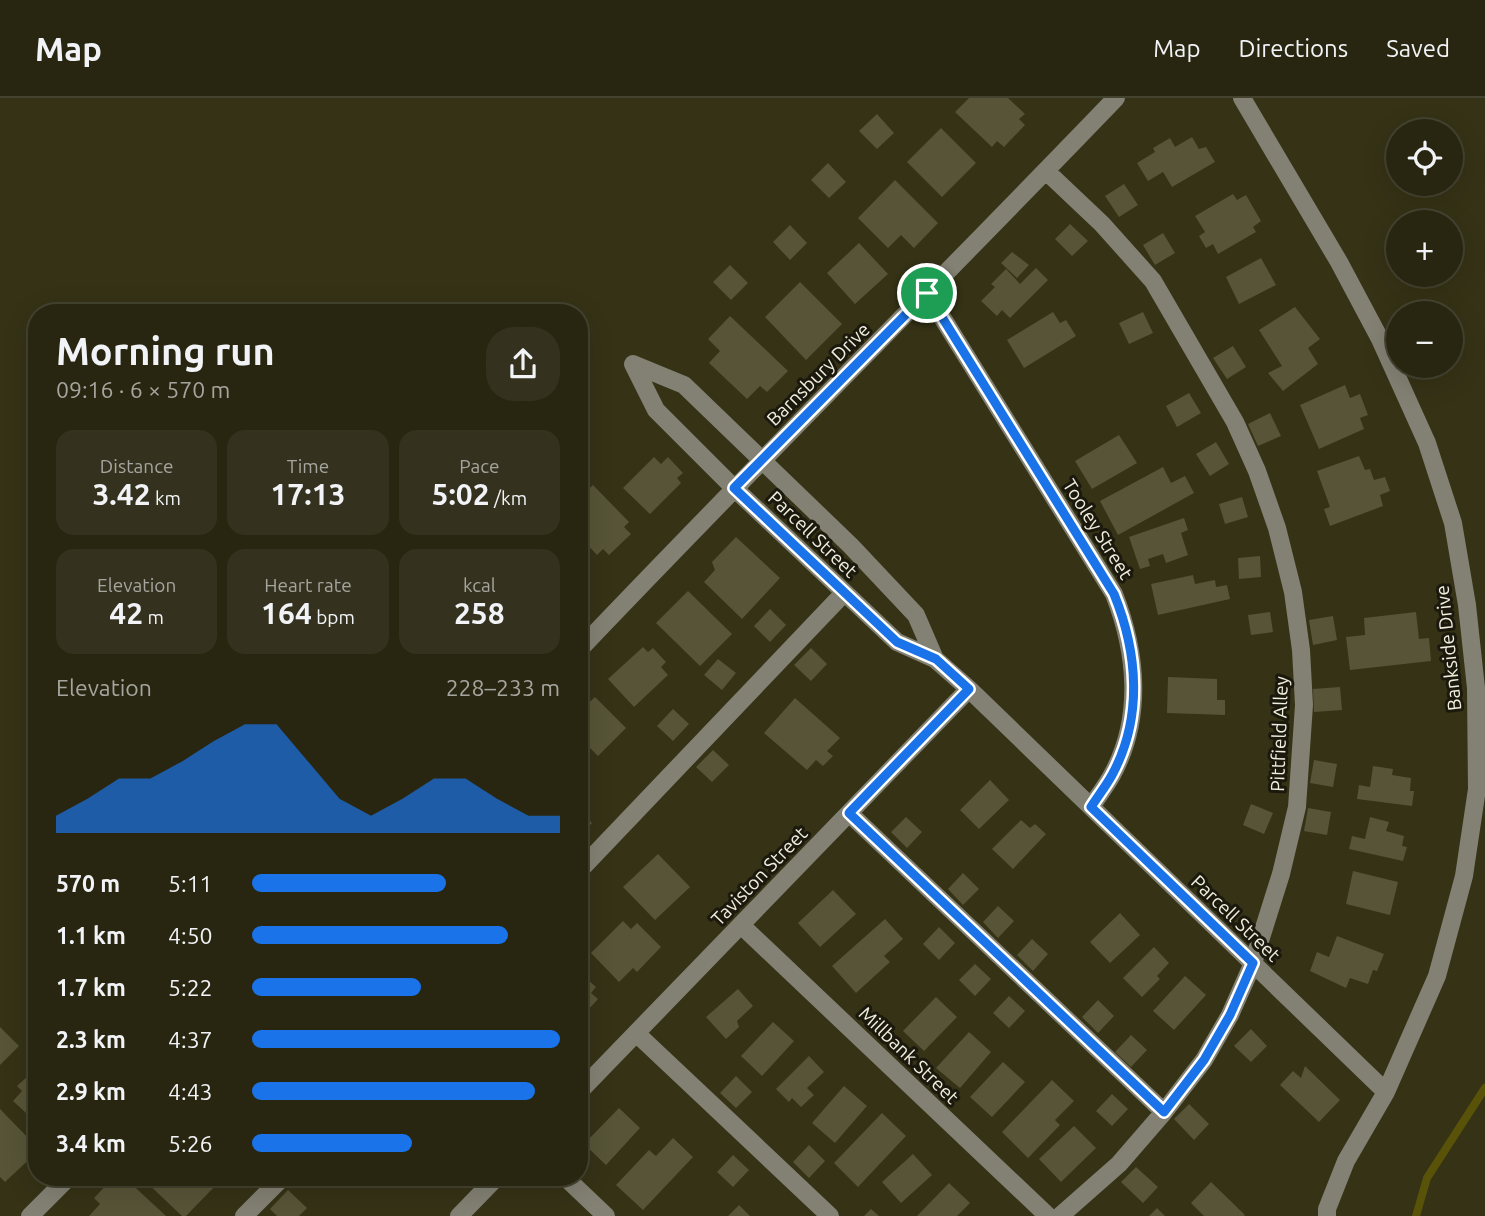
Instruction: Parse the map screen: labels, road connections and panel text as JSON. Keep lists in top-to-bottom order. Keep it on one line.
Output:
{"streets":{"street":["Barnsbury Drive","Tooley Street","Parcell Street","Bankside Drive","Pittfield Alley","Taviston Street","Millbank Street"]},"crossings":[["Barnsbury Drive","Tooley Street"],["Barnsbury Drive","Parcell Street"],["Barnsbury Drive","Pittfield Alley"],["Tooley Street","Parcell Street"],["Parcell Street","Bankside Drive"],["Parcell Street","Pittfield Alley"],["Parcell Street","Taviston Street"],["Taviston Street","Millbank Street"]],"page":{"header":"Map","nav":["Map","Directions","Saved"],"map_buttons":["+","−"],"heading":["Morning run","09:16 · 6 × 570 m"],"stats":[["Distance","3.42 km"],["Time","17:13"],["Pace","5:02 /km"],["Elevation","42 m"],["Heart rate","164 bpm"],["kcal","258"]],"chart":["Elevation","228–233 m"],"list":[{"name":"570 m","note":"5:11"},{"name":"1.1 km","note":"4:50"},{"name":"1.7 km","note":"5:22"},{"name":"2.3 km","note":"4:37"},{"name":"2.9 km","note":"4:43"},{"name":"3.4 km","note":"5:26"}]}}
